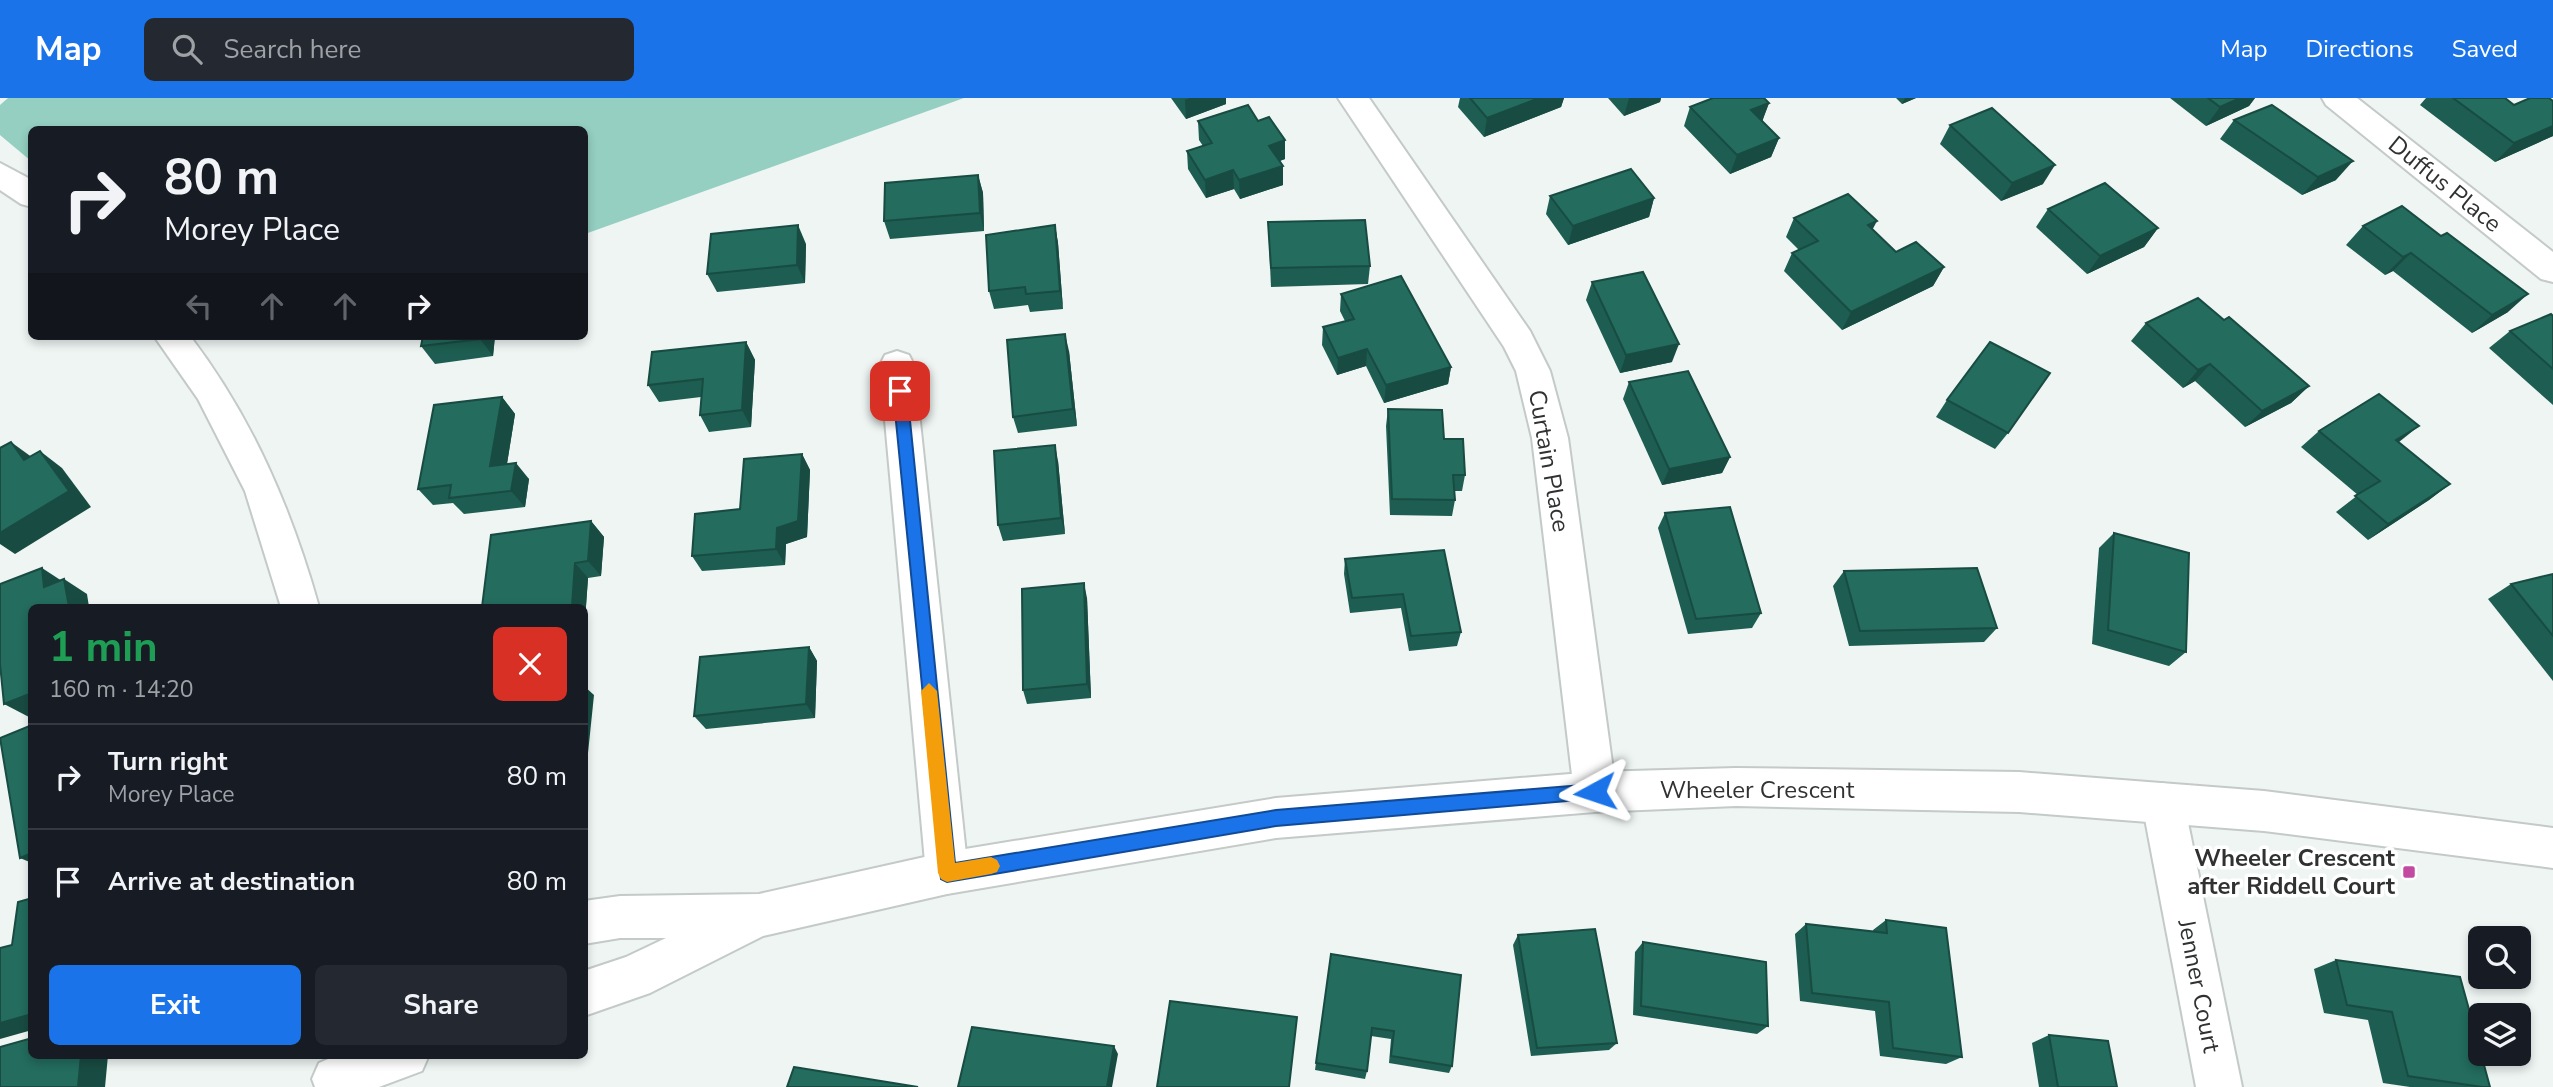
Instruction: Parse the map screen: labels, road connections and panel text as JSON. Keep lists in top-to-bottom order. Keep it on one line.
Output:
{"streets":{"street":["Duffus Place","Curtain Place","Wheeler Crescent","Jenner Court"]},"crossings":[["Curtain Place","Wheeler Crescent"],["Wheeler Crescent","Jenner Court"]],"places":{"transit":["Wheeler Crescent after Riddell Court"]},"page":{"header":"Map","search":"Search here","nav":["Map","Directions","Saved"],"turn":["80 m","Morey Place"],"heading":["1 min","160 m · 14:20"],"list":[{"name":"Turn right","note":"Morey Place","value":"80 m"},{"name":"Arrive at destination","value":"80 m"}],"buttons":["Exit","Share"]}}
